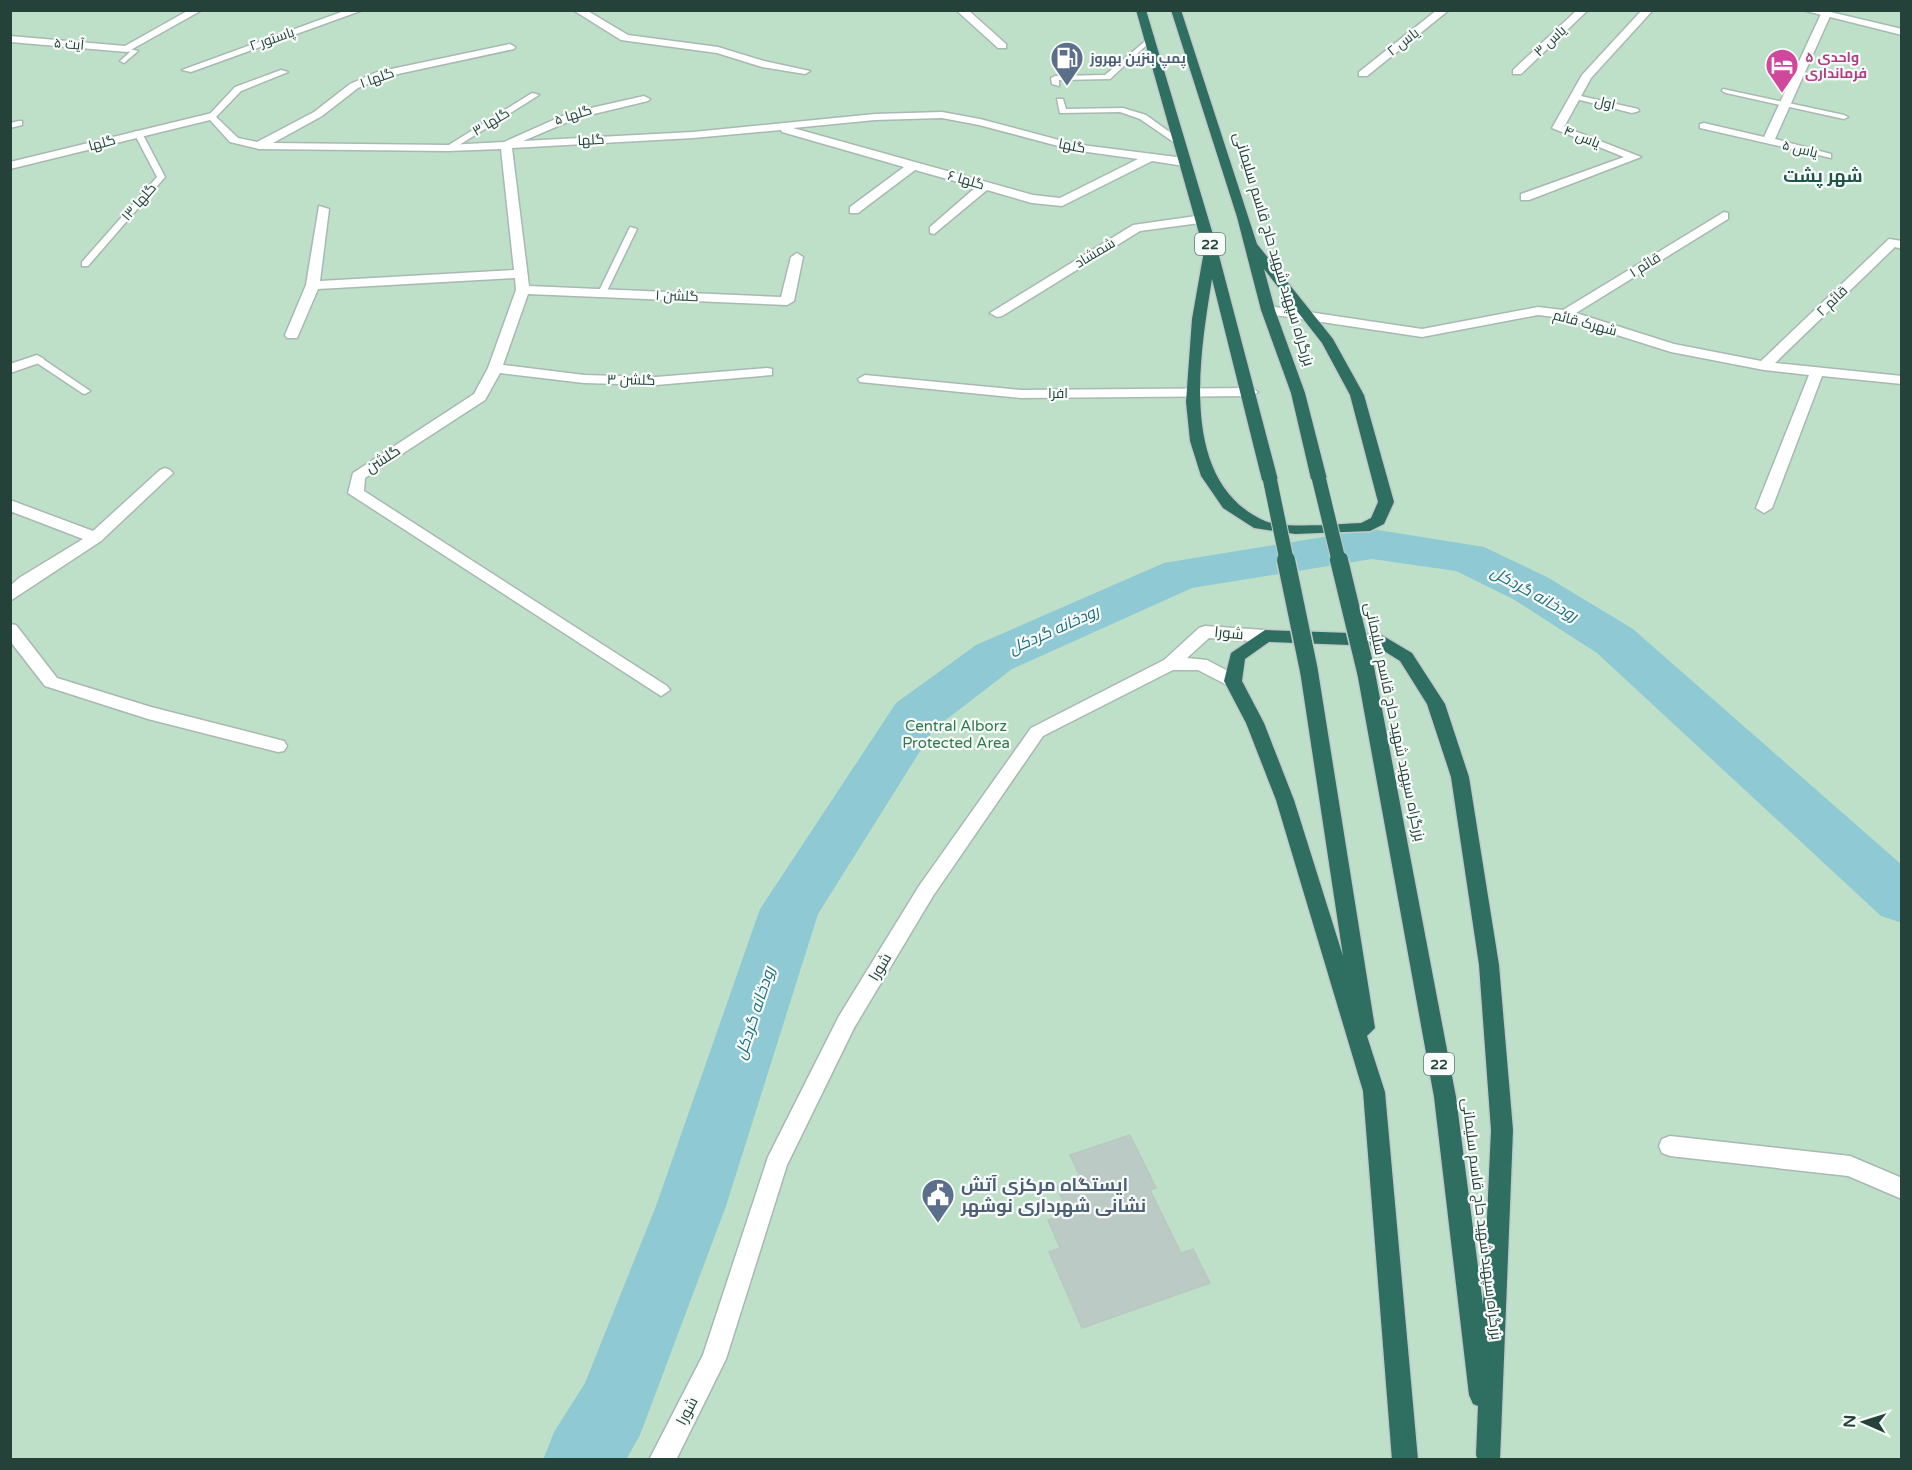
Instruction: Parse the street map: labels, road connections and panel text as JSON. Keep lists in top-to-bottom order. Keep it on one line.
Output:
{"streets":{"highway":["22","بزرگراه سپهبد شهید حاج قاسم سلیمانی"],"street":["پاستور ۲","یاس ۳","یاس ۲","آیت ۵","گلها ۱","گلها ۵","یاس ۴","گلها","یاس ۵","گلها ۶","شمشاد","قائم ۱","گلشن ۱","قائم ۲","شهرک قائم","گلشن ۳","افرا","گلشن","شورا"],"lane":["اول","گلها ۳","گلها ۱۳"]},"crossings":[["گلها ۱","گلها"],["اول","یاس ۴"],["گلها ۵","گلها"],["گلها ۳","گلها"],["گلها","گلها ۶"],["گلها","گلها ۱۳"],["گلها","22"],["22","شمشاد"],["22","افرا"],["بزرگراه سپهبد شهید حاج قاسم سلیمانی","شهرک قائم"],["قائم ۱","شهرک قائم"],["گلشن ۱","گلشن"],["قائم ۲","شهرک قائم"],["گلشن ۳","گلشن"]],"districts":["شهر پشت"],"water":["رودخانه گردکل"],"parks":["Central Alborz Protected Area"],"places":{"fuel station":["پمپ بنزین بهروز"],"hotel":["۵ واحدی فرمانداری"],"public building":["ایستگاه مرکزی آتش نشانی شهرداری نوشهر"]},"north":"left"}
